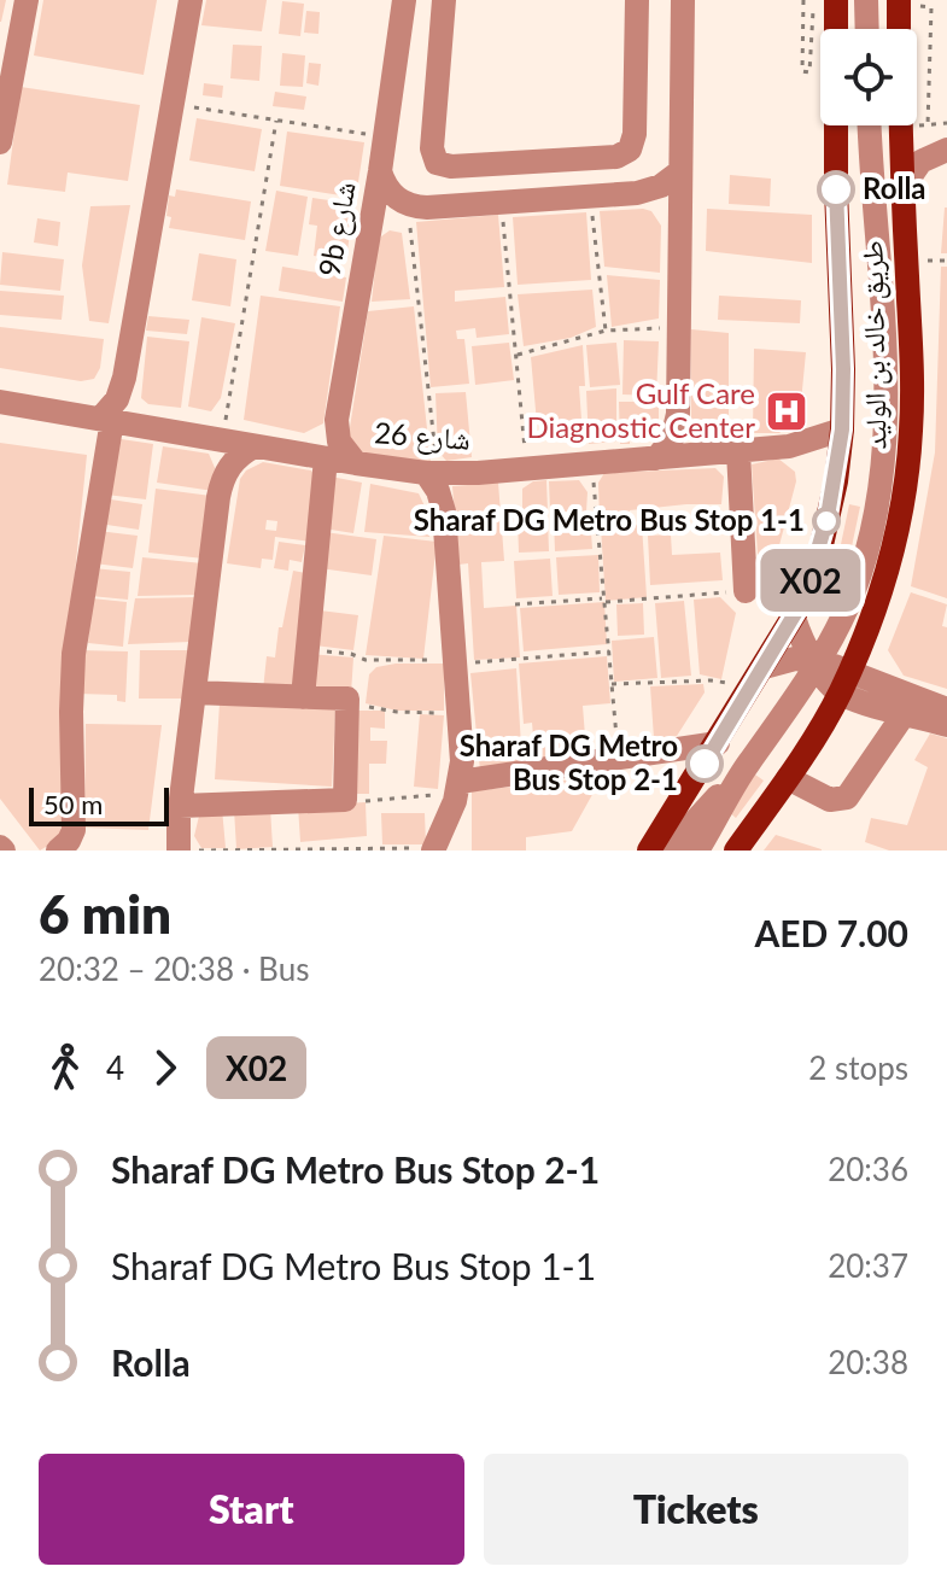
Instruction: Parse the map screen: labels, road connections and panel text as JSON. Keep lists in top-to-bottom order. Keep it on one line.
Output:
{"streets":{"main road":["طريق خالد بن الوليد"],"street":["9b شارع","شارع 26"]},"crossings":[["9b شارع","شارع 26"],["طريق خالد بن الوليد","شارع 26"]],"places":{"other":["Rolla","Sharaf DG Metro Bus Stop 1-1","Sharaf DG Metro Bus Stop 2-1"],"hospital":["Gulf Care Diagnostic Center"]},"lines":["bus line X02"],"scale_bar":"50 m","page":{"on_map":"X02","scale":"50 m","heading":["6 min","20:32 – 20:38 · Bus","AED 7.00"],"legs":["4","X02","2 stops"],"list":[{"name":"Sharaf DG Metro Bus Stop 2-1","value":"20:36"},{"name":"Sharaf DG Metro Bus Stop 1-1","value":"20:37"},{"name":"Rolla","value":"20:38"}],"buttons":["Start","Tickets"]}}
